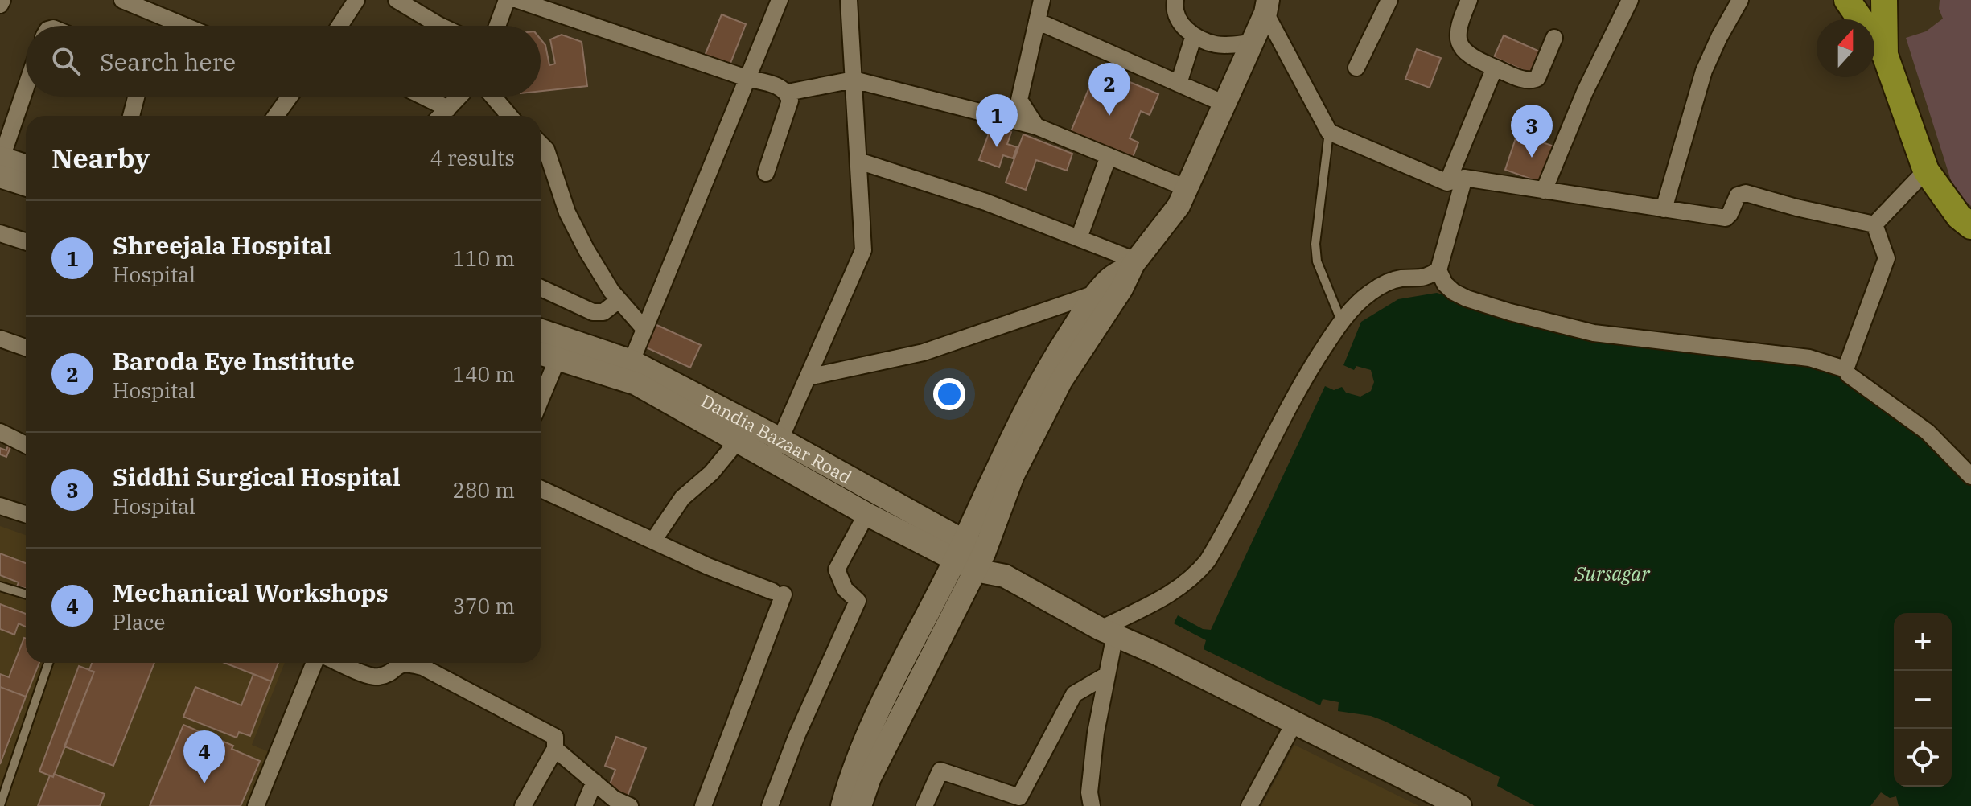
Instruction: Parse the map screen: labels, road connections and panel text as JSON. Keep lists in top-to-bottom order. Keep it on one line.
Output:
{"streets":{"street":["Dandia Bazaar Road"]},"water":["Sursagar"],"north":"top","page":{"search":"Search here","pins":["2","1","3","4"],"heading":["Nearby","4 results"],"list":[{"mark":"1","name":"Shreejala Hospital","note":"Hospital","value":"110 m"},{"mark":"2","name":"Baroda Eye Institute","note":"Hospital","value":"140 m"},{"mark":"3","name":"Siddhi Surgical Hospital","note":"Hospital","value":"280 m"},{"mark":"4","name":"Mechanical Workshops","note":"Place","value":"370 m"}],"map_buttons":["+","−"]}}
